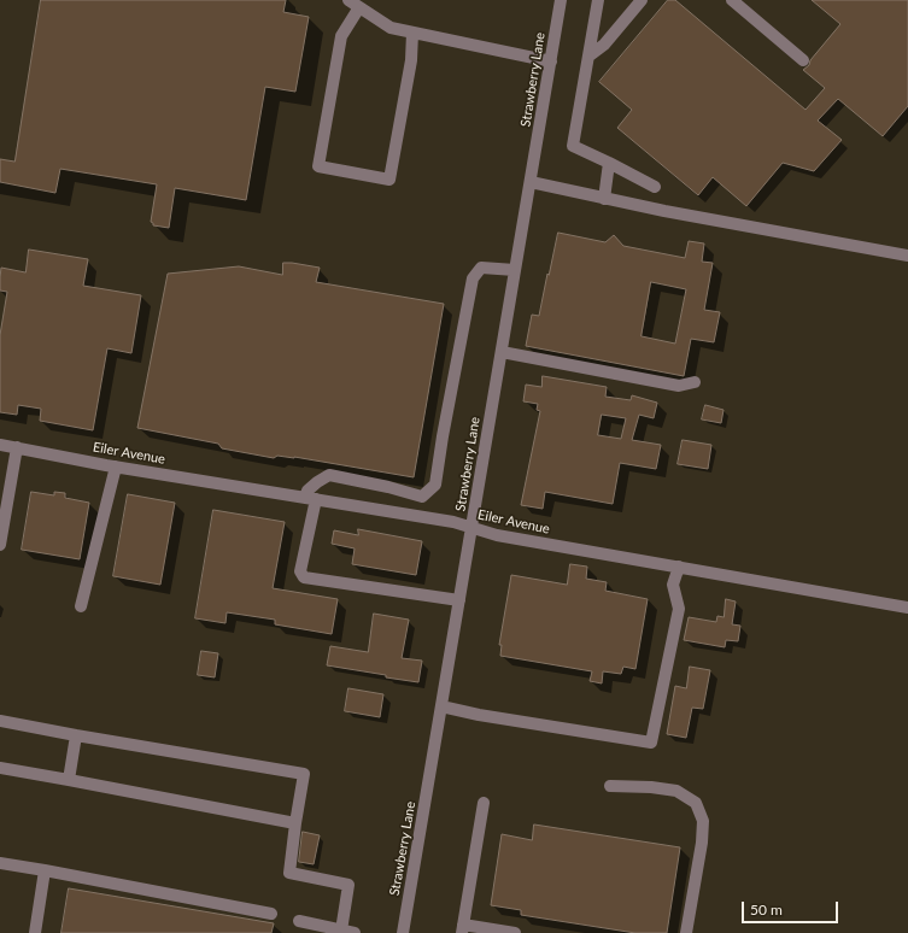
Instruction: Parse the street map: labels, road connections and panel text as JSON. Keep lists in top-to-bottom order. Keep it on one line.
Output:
{"streets":{"street":["Strawberry Lane","Eiler Avenue"]},"crossings":[["Strawberry Lane","Eiler Avenue"]],"scale_bar":"50 m"}
